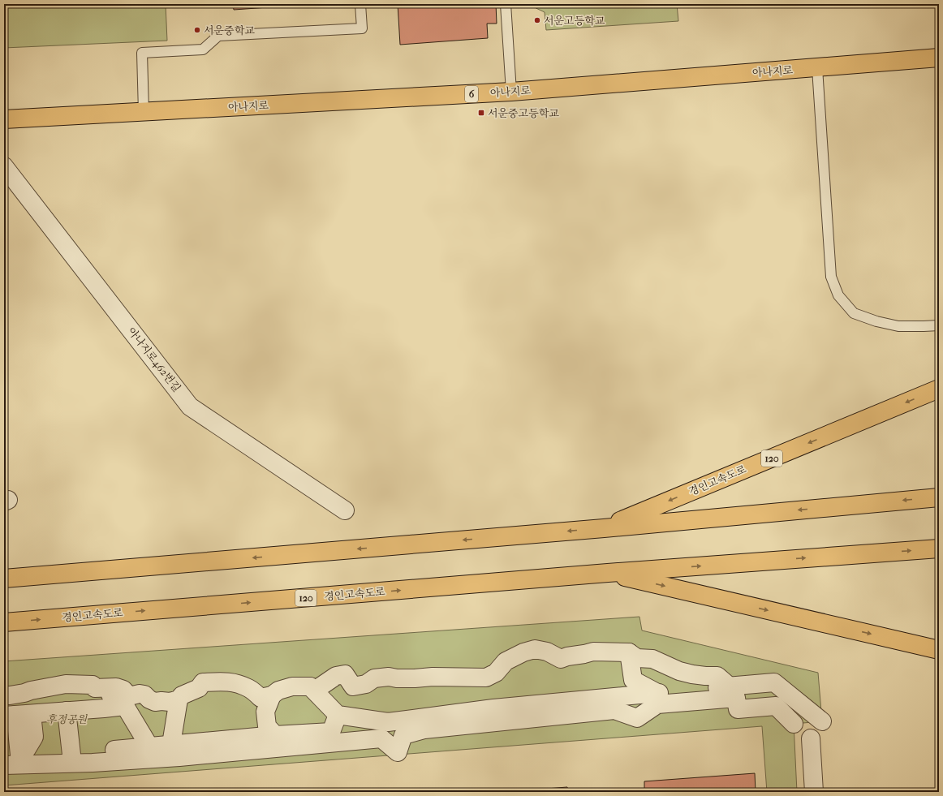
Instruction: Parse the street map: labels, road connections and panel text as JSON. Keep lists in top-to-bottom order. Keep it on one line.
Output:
{"streets":{"main road":["아나지로","6","120","경인고속도로"],"street":["아나지로462번길"]},"parks":["후정공원"],"places":{"other":["서운고등학교","서운중학교"],"transit":["서운중고등학교"]}}
